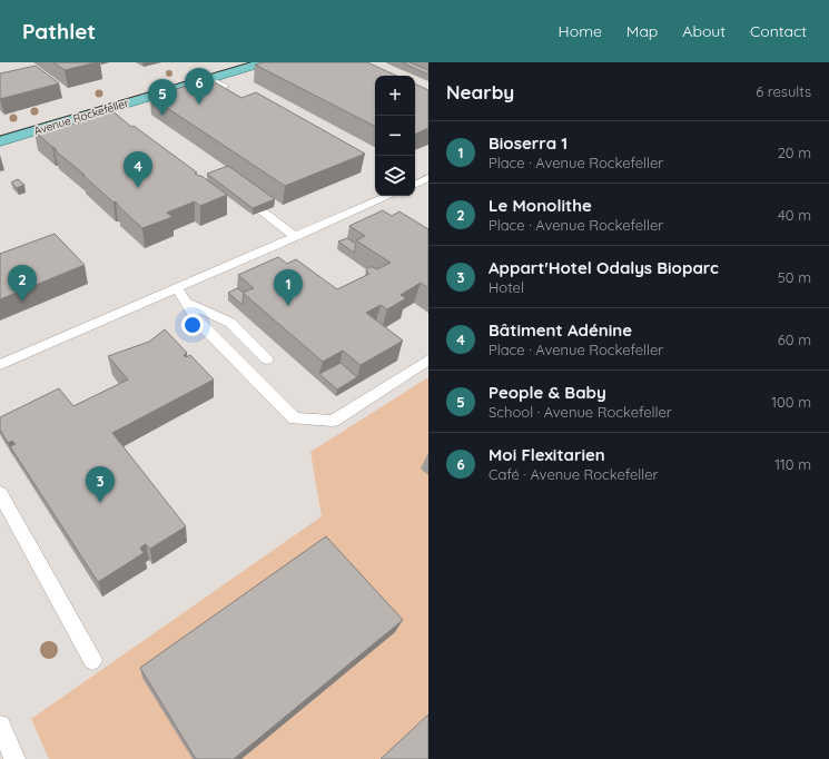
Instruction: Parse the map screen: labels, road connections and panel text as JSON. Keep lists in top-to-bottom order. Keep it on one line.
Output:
{"streets":{"main road":["Avenue Rockefeller"]},"page":{"header":"Pathlet","nav":["Home","Map","About","Contact"],"heading":["Nearby","6 results"],"pins":["6","5","4","2","1","3"],"map_buttons":["+","−"],"list":[{"mark":"1","name":"Bioserra 1","note":"Place · Avenue Rockefeller","value":"20 m"},{"mark":"2","name":"Le Monolithe","note":"Place · Avenue Rockefeller","value":"40 m"},{"mark":"3","name":"Appart'Hotel Odalys Bioparc","note":"Hotel","value":"50 m"},{"mark":"4","name":"Bâtiment Adénine","note":"Place · Avenue Rockefeller","value":"60 m"},{"mark":"5","name":"People & Baby","note":"School · Avenue Rockefeller","value":"100 m"},{"mark":"6","name":"Moi Flexitarien","note":"Café · Avenue Rockefeller","value":"110 m"}]}}
